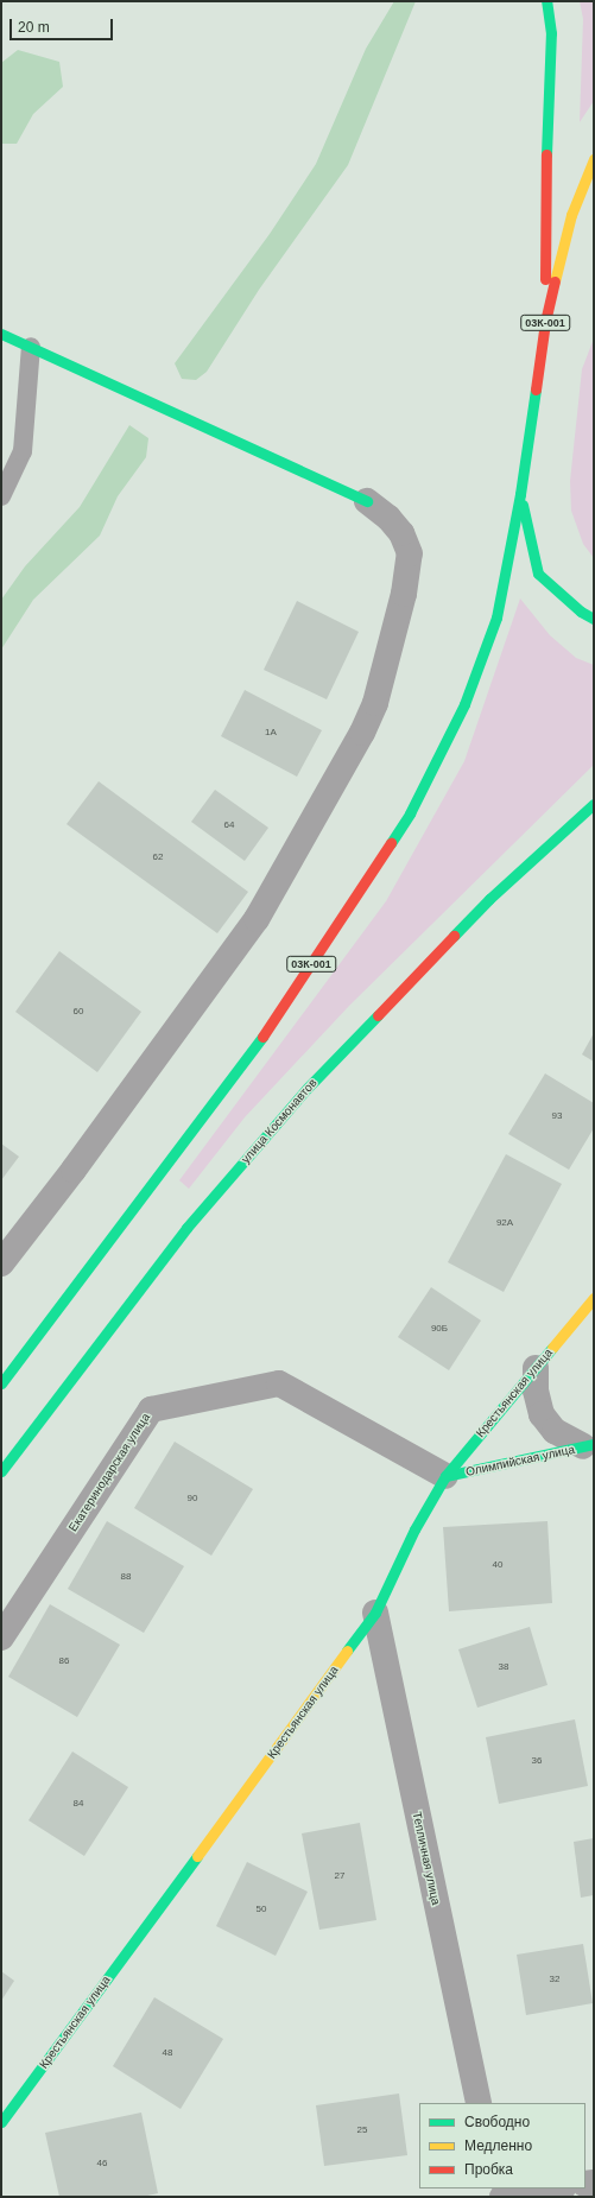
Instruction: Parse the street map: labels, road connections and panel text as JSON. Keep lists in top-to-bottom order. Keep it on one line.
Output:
{"streets":{"main road":["03К-001","улица Космонавтов","Крестьянская улица","Олимпийская улица"],"street":["Екатеринодарская улица","Тепличная улица"]},"crossings":[["Крестьянская улица","Олимпийская улица"],["Крестьянская улица","Екатеринодарская улица"],["Крестьянская улица","Тепличная улица"],["Олимпийская улица","Екатеринодарская улица"]],"house_numbers":["1А","64","62","60","93","92А","90Б","90","40","88","86","38","36","84","27","50","32","48","25","46"],"legend":["Свободно","Медленно","Пробка"],"scale_bar":"20 m"}
